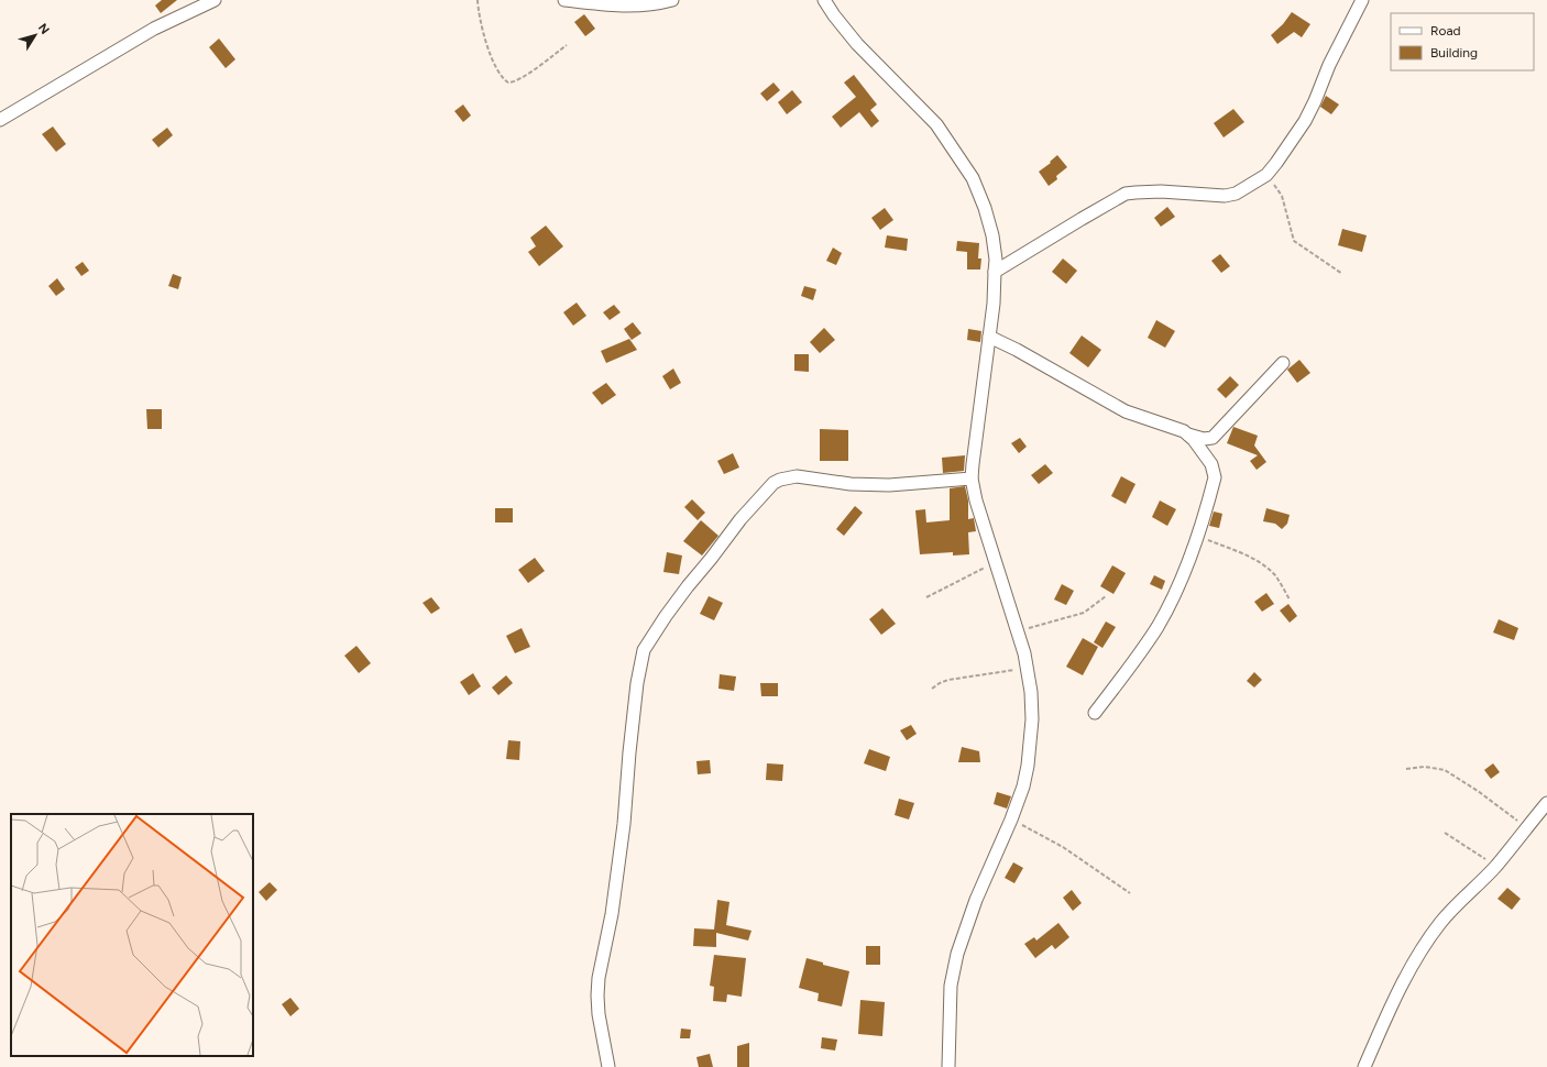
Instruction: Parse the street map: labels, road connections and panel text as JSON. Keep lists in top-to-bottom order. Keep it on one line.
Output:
{"legend":["Road","Building"],"north":"top right"}
